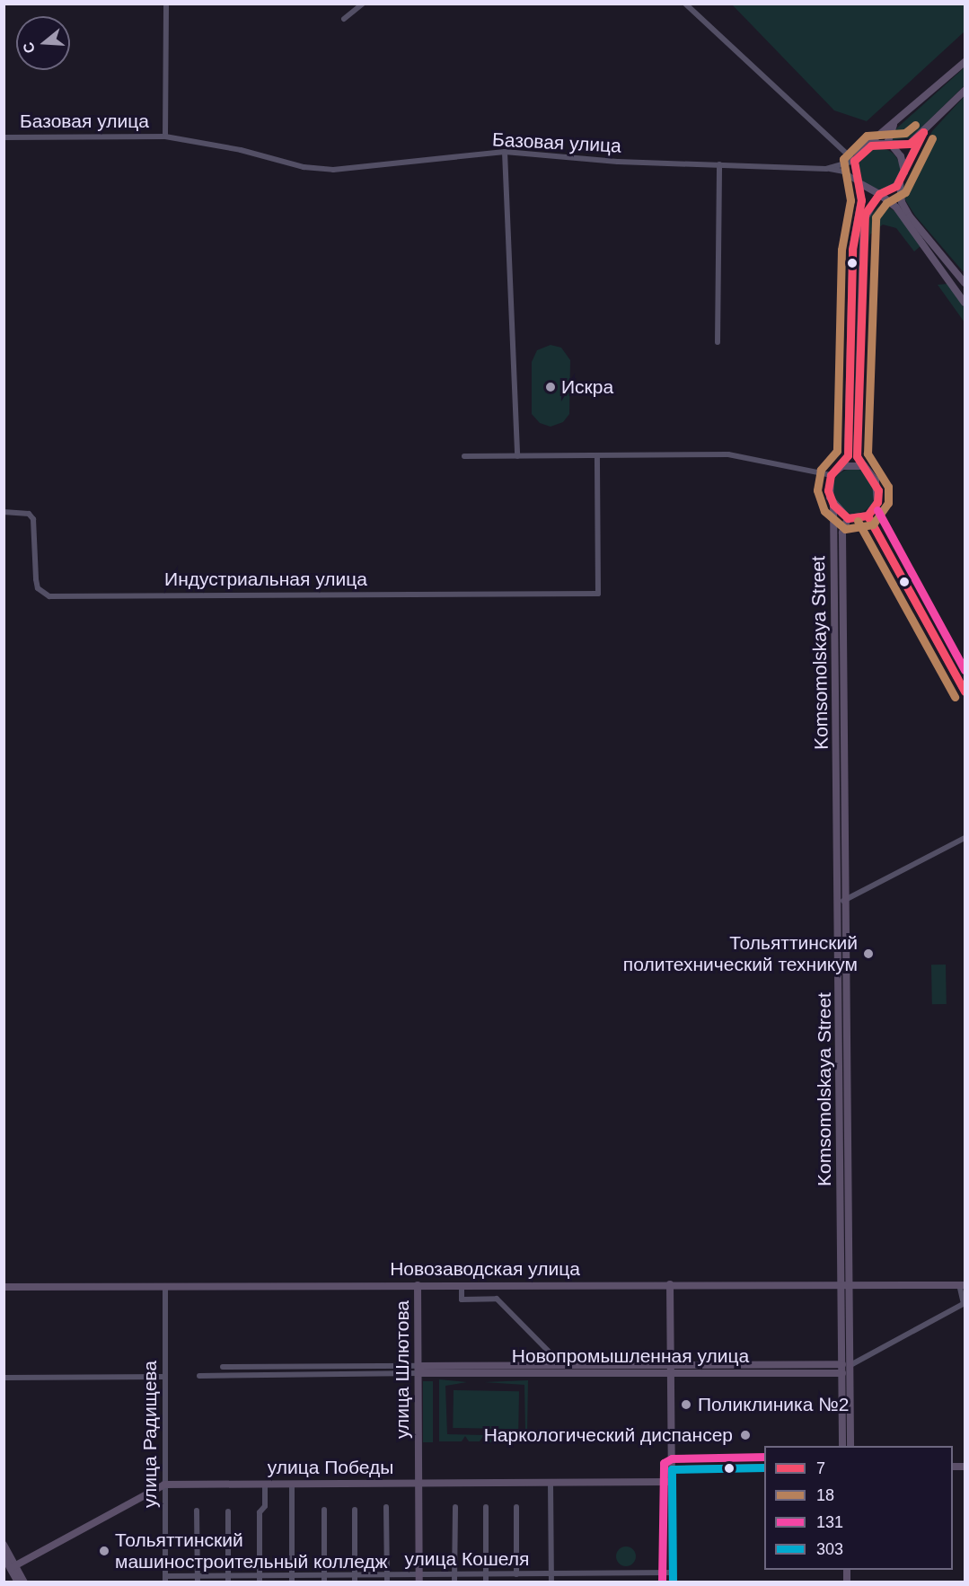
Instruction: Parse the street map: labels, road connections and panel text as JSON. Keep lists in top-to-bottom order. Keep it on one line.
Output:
{"streets":{"main road":["Komsomolskaya Street","Новозаводская улица","Новопромышленная улица","улица Шлютова","улица Победы"],"street":["Базовая улица","Индустриальная улица","улица Радищева","улица Кошеля"]},"crossings":[["Komsomolskaya Street","Новозаводская улица"],["Komsomolskaya Street","Новопромышленная улица"],["Новозаводская улица","улица Шлютова"],["Новозаводская улица","улица Радищева"],["Новопромышленная улица","улица Шлютова"],["улица Шлютова","улица Победы"],["улица Шлютова","улица Кошеля"],["улица Радищева","улица Победы"],["улица Радищева","улица Кошеля"]],"places":["Искра","Тольяттинский политехнический техникум","Поликлиника №2","Наркологический диспансер","Тольяттинский машиностроительный колледж"],"lines":["transit line 18","transit line 7","transit line 131","transit line 303"],"legend":["7","18","131","303"],"north":"left"}
